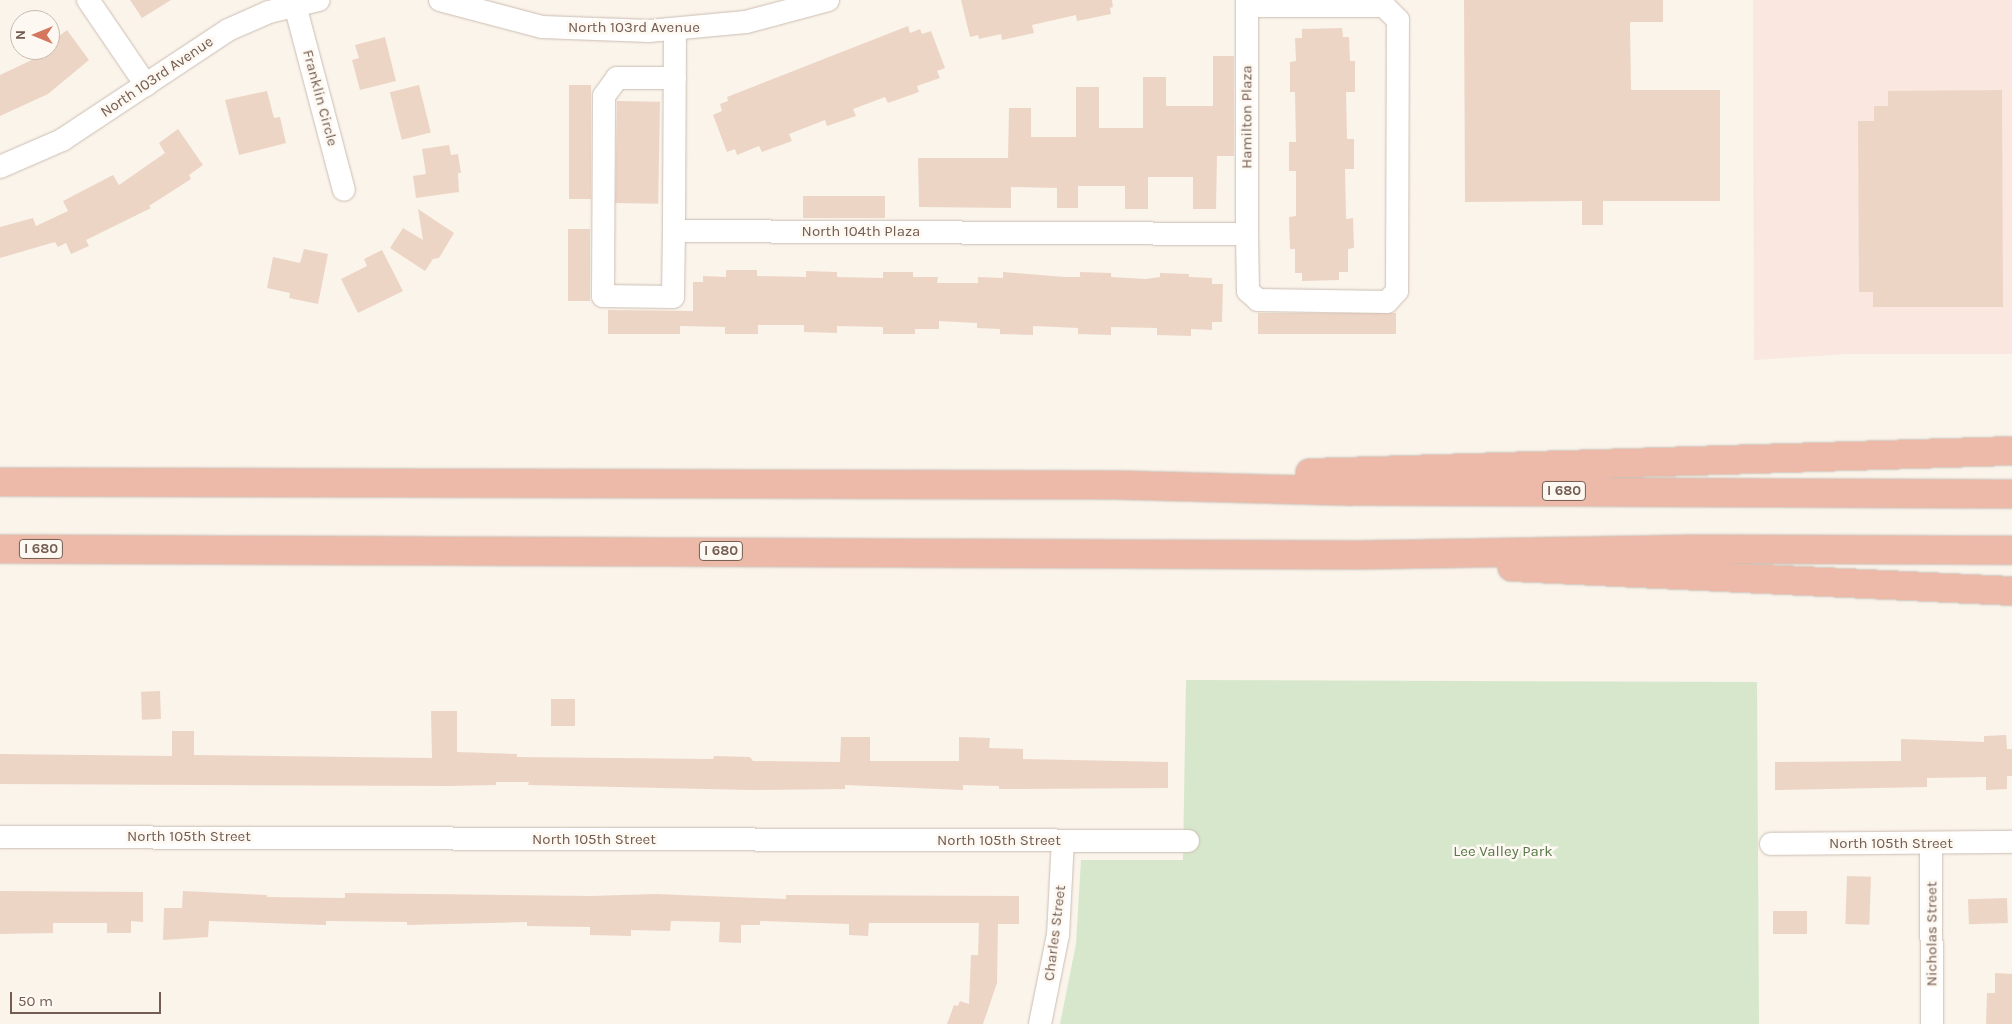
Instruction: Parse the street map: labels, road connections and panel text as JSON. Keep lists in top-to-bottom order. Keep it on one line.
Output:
{"streets":{"highway":["I 680"],"street":["North 103rd Avenue","Franklin Circle","Hamilton Plaza","North 104th Plaza","North 105th Street","Charles Street","Nicholas Street"]},"crossings":[["North 103rd Avenue","Franklin Circle"],["Hamilton Plaza","North 104th Plaza"],["North 105th Street","Charles Street"],["North 105th Street","Nicholas Street"]],"parks":["Lee Valley Park"],"scale_bar":"50 m","north":"left"}
